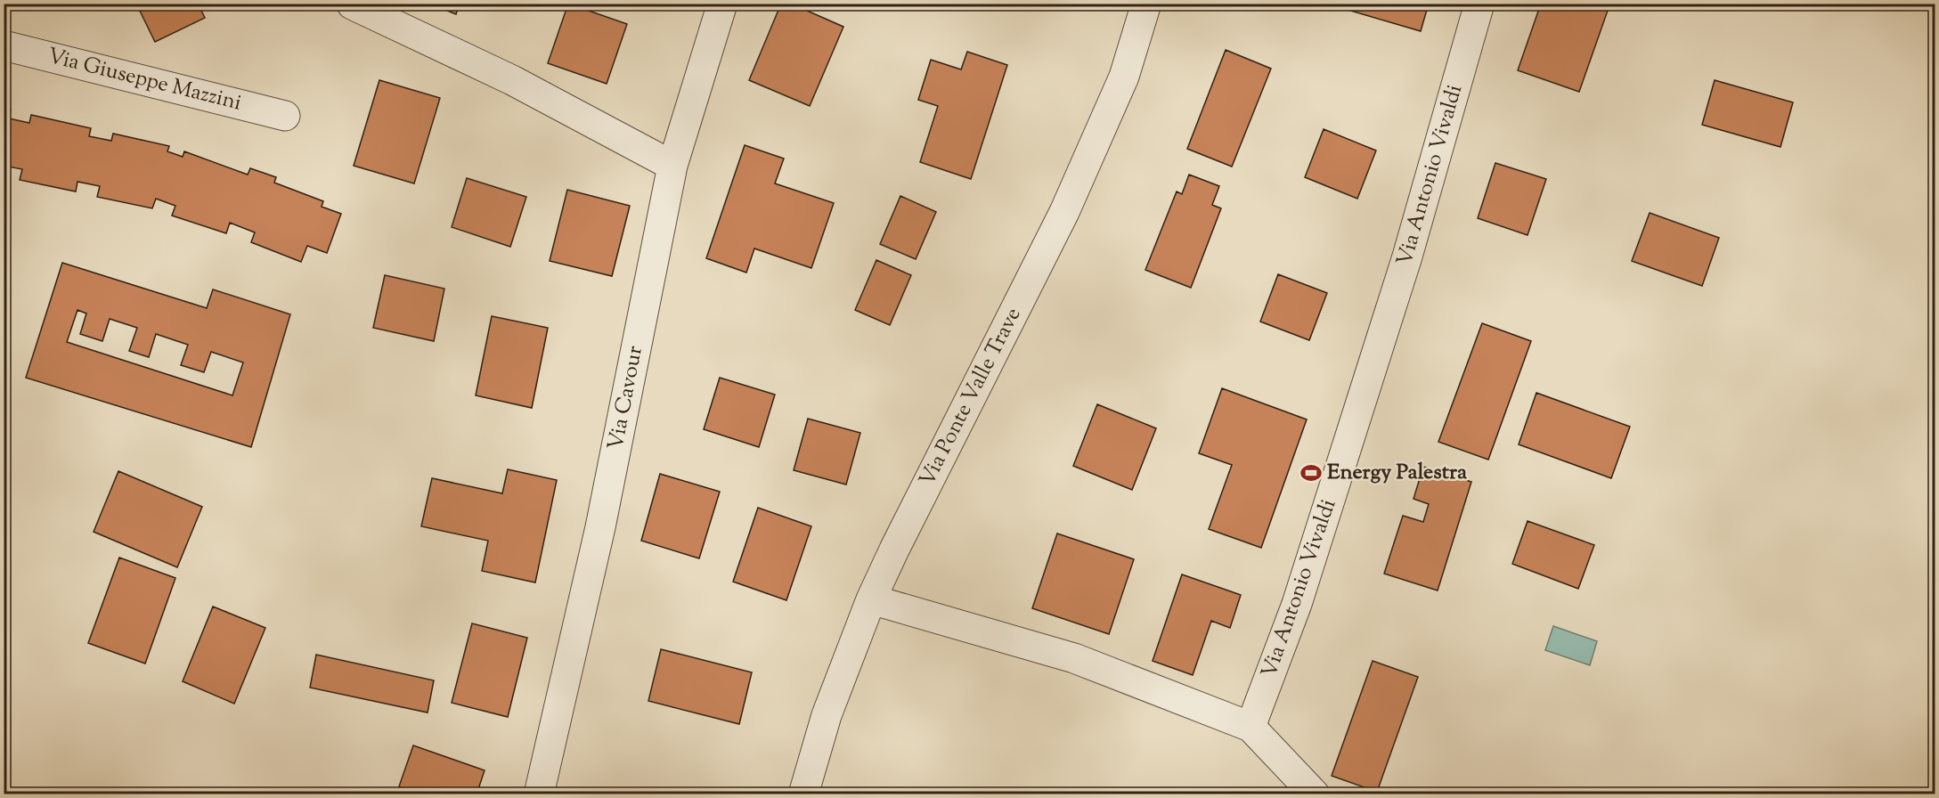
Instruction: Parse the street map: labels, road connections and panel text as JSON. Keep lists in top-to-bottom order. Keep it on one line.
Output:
{"streets":{"street":["Via Giuseppe Mazzini","Via Antonio Vivaldi","Via Ponte Valle Trave","Via Cavour"]},"places":{"sports":["Energy Palestra"]}}
